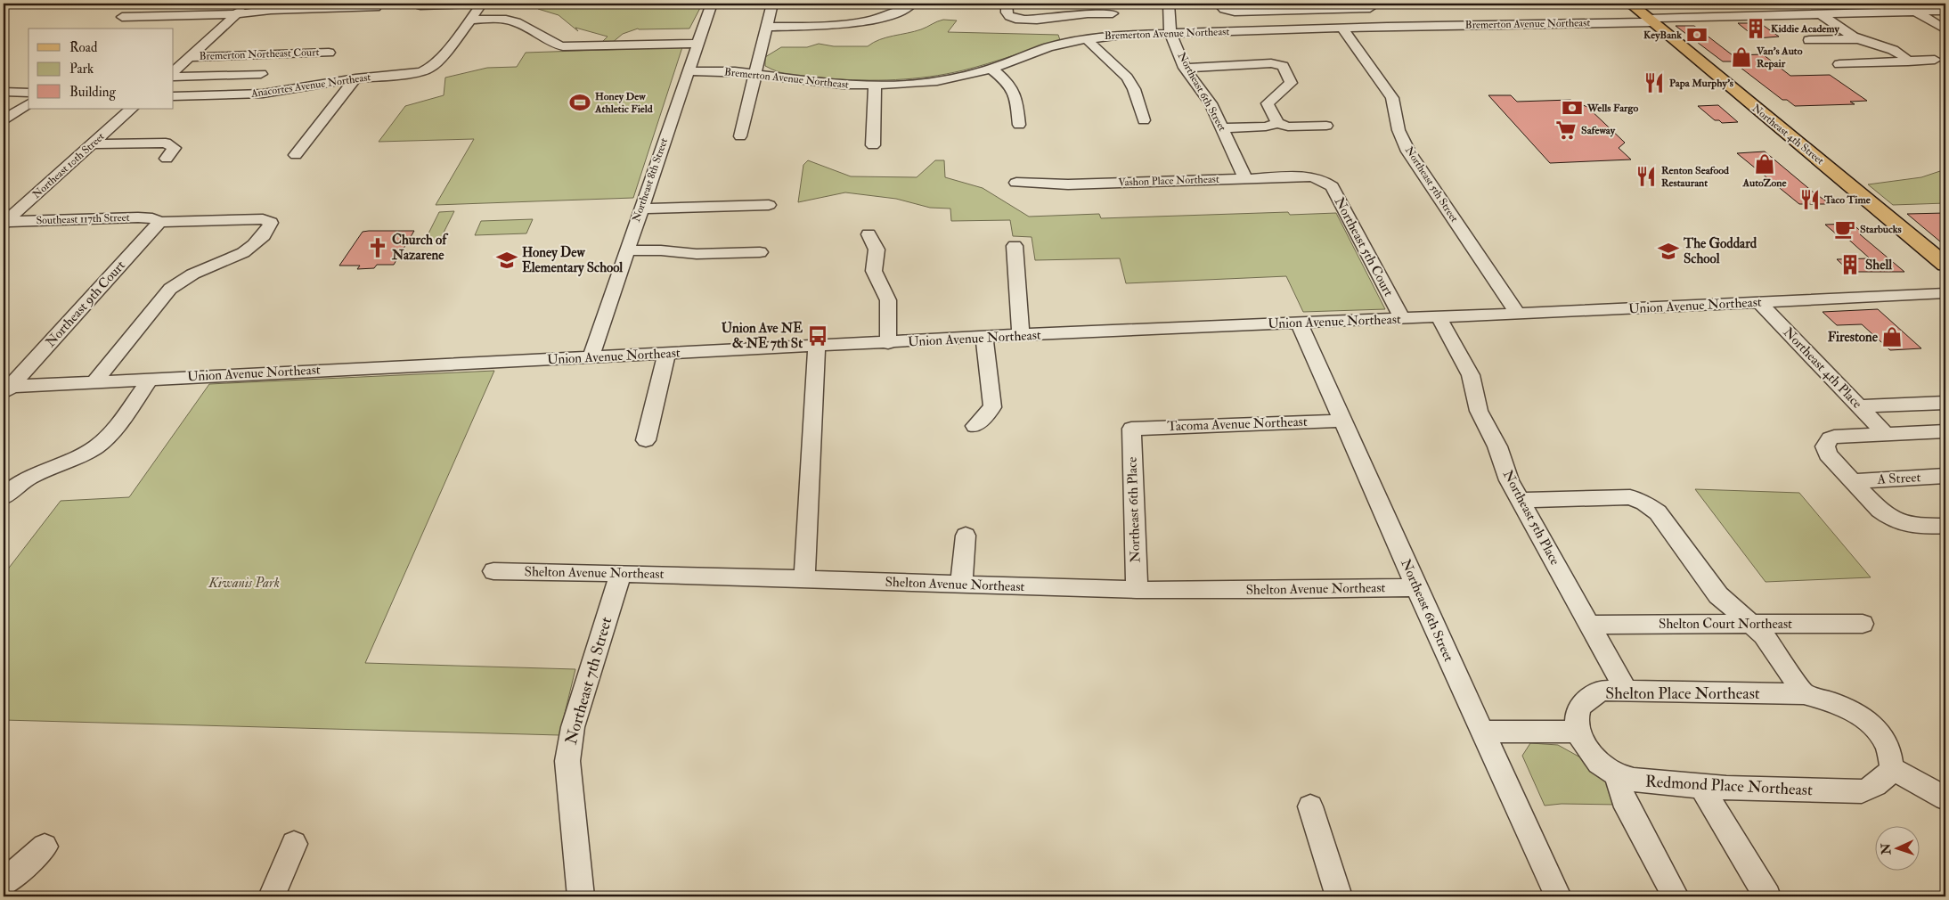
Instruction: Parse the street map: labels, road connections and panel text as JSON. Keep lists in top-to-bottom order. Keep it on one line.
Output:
{"streets":{"main road":["Northeast 4th Street"],"street":["Bremerton Avenue Northeast","Bremerton Northeast Court","Anacortes Avenue Northeast","Northeast 6th Street","Northeast 10th Street","Northeast 8th Street","Vashon Place Northeast","Northeast 5th Street","Southeast 117th Street","Northeast 5th Court","Northeast 9th Court","Union Avenue Northeast","Northeast 4th Place","Tacoma Avenue Northeast","A Street","Northeast 6th Place","Northeast 5th Place","Shelton Avenue Northeast","Shelton Court Northeast","Northeast 7th Street","Shelton Place Northeast","Redmond Place Northeast"]},"crossings":[["Bremerton Avenue Northeast","Northeast 6th Street"],["Bremerton Avenue Northeast","Northeast 4th Street"],["Bremerton Avenue Northeast","Northeast 8th Street"],["Bremerton Avenue Northeast","Northeast 5th Street"],["Northeast 6th Street","Vashon Place Northeast"],["Northeast 6th Street","Union Avenue Northeast"],["Northeast 6th Street","Tacoma Avenue Northeast"],["Northeast 6th Street","Shelton Avenue Northeast"],["Northeast 10th Street","Southeast 117th Street"],["Northeast 8th Street","Union Avenue Northeast"],["Vashon Place Northeast","Northeast 5th Court"],["Northeast 5th Street","Union Avenue Northeast"],["Southeast 117th Street","Northeast 9th Court"],["Northeast 5th Court","Union Avenue Northeast"],["Northeast 9th Court","Union Avenue Northeast"],["Union Avenue Northeast","Northeast 4th Place"],["Union Avenue Northeast","Northeast 5th Place"],["Tacoma Avenue Northeast","Northeast 6th Place"],["Northeast 6th Place","Shelton Avenue Northeast"],["Northeast 5th Place","Shelton Court Northeast"],["Northeast 5th Place","Shelton Place Northeast"],["Shelton Avenue Northeast","Northeast 7th Street"],["Shelton Place Northeast","Redmond Place Northeast"]],"parks":["Kiwanis Park"],"places":{"building":["Kiddie Academy","Shell"],"bank":["KeyBank","Wells Fargo"],"shop":["Van's Auto Repair","AutoZone","Firestone"],"restaurant":["Papa Murphy's","Renton Seafood Restaurant","Taco Time"],"sports":["Honey Dew Athletic Field"],"supermarket":["Safeway"],"cafe":["Starbucks"],"church":["Church of Nazarene"],"school or university":["The Goddard School","Honey Dew Elementary School"],"bus stop":["Union Ave NE & NE 7th St"]},"legend":["Road","Park","Building"],"north":"left"}
